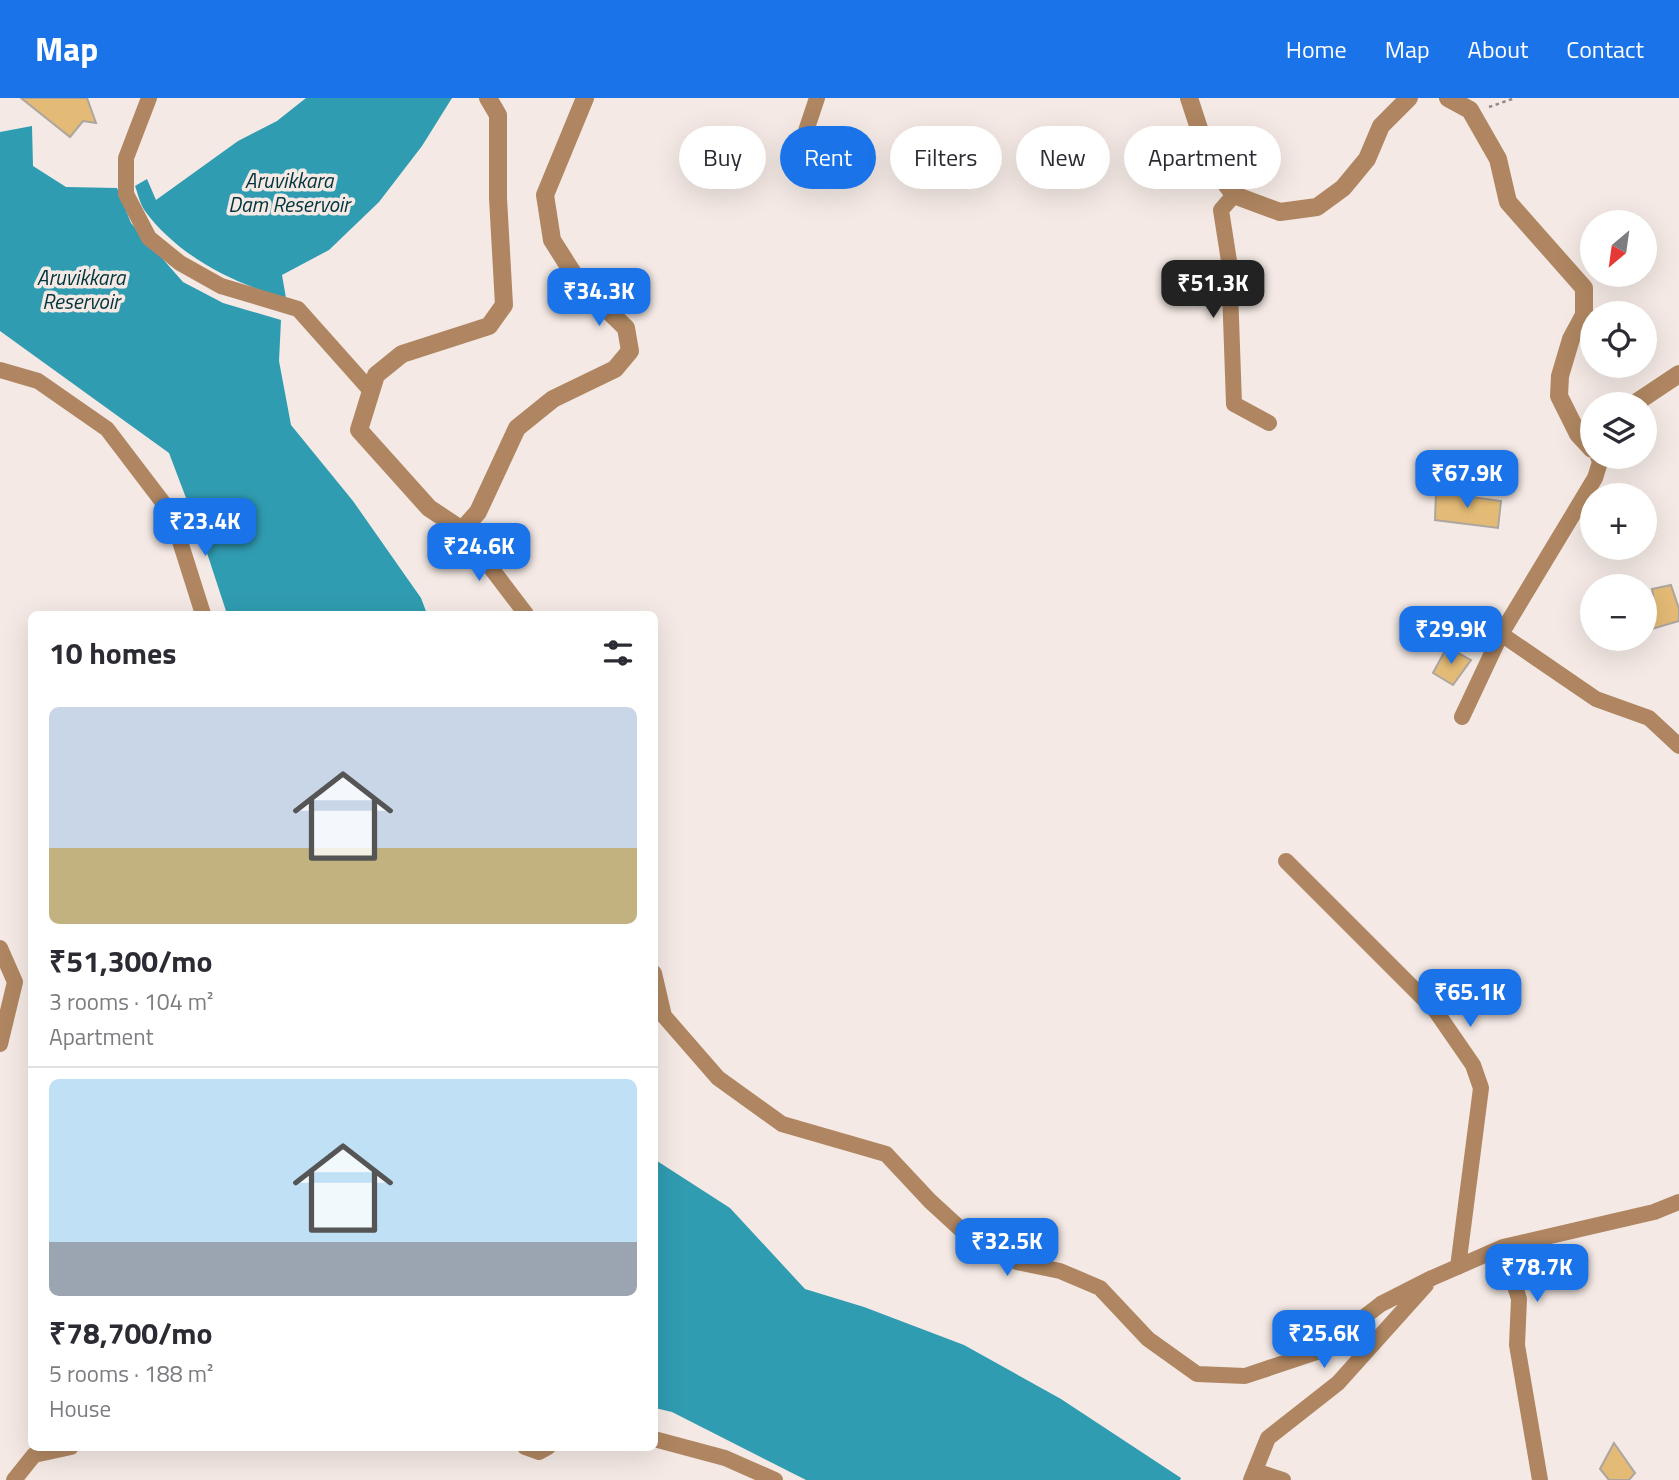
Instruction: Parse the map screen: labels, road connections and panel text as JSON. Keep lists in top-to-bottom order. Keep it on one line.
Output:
{"water":["Aruvikkara Dam Reservoir","Aruvikkara Reservoir"],"north":"bottom left","page":{"header":"Map","nav":["Home","Map","About","Contact"],"chip":["Buy","Rent","Filters","New","Apartment"],"map_buttons":["+","−"],"price":["₹51.3K","₹34.3K","₹67.9K","₹23.4K","₹24.6K","₹29.9K","₹65.1K","₹32.5K","₹78.7K","₹25.6K"],"heading":"10 homes","list":[{"name":"₹51,300/mo","note":"3 rooms · 104 m² · Apartment"},{"name":"₹78,700/mo","note":"5 rooms · 188 m² · House"}]}}
